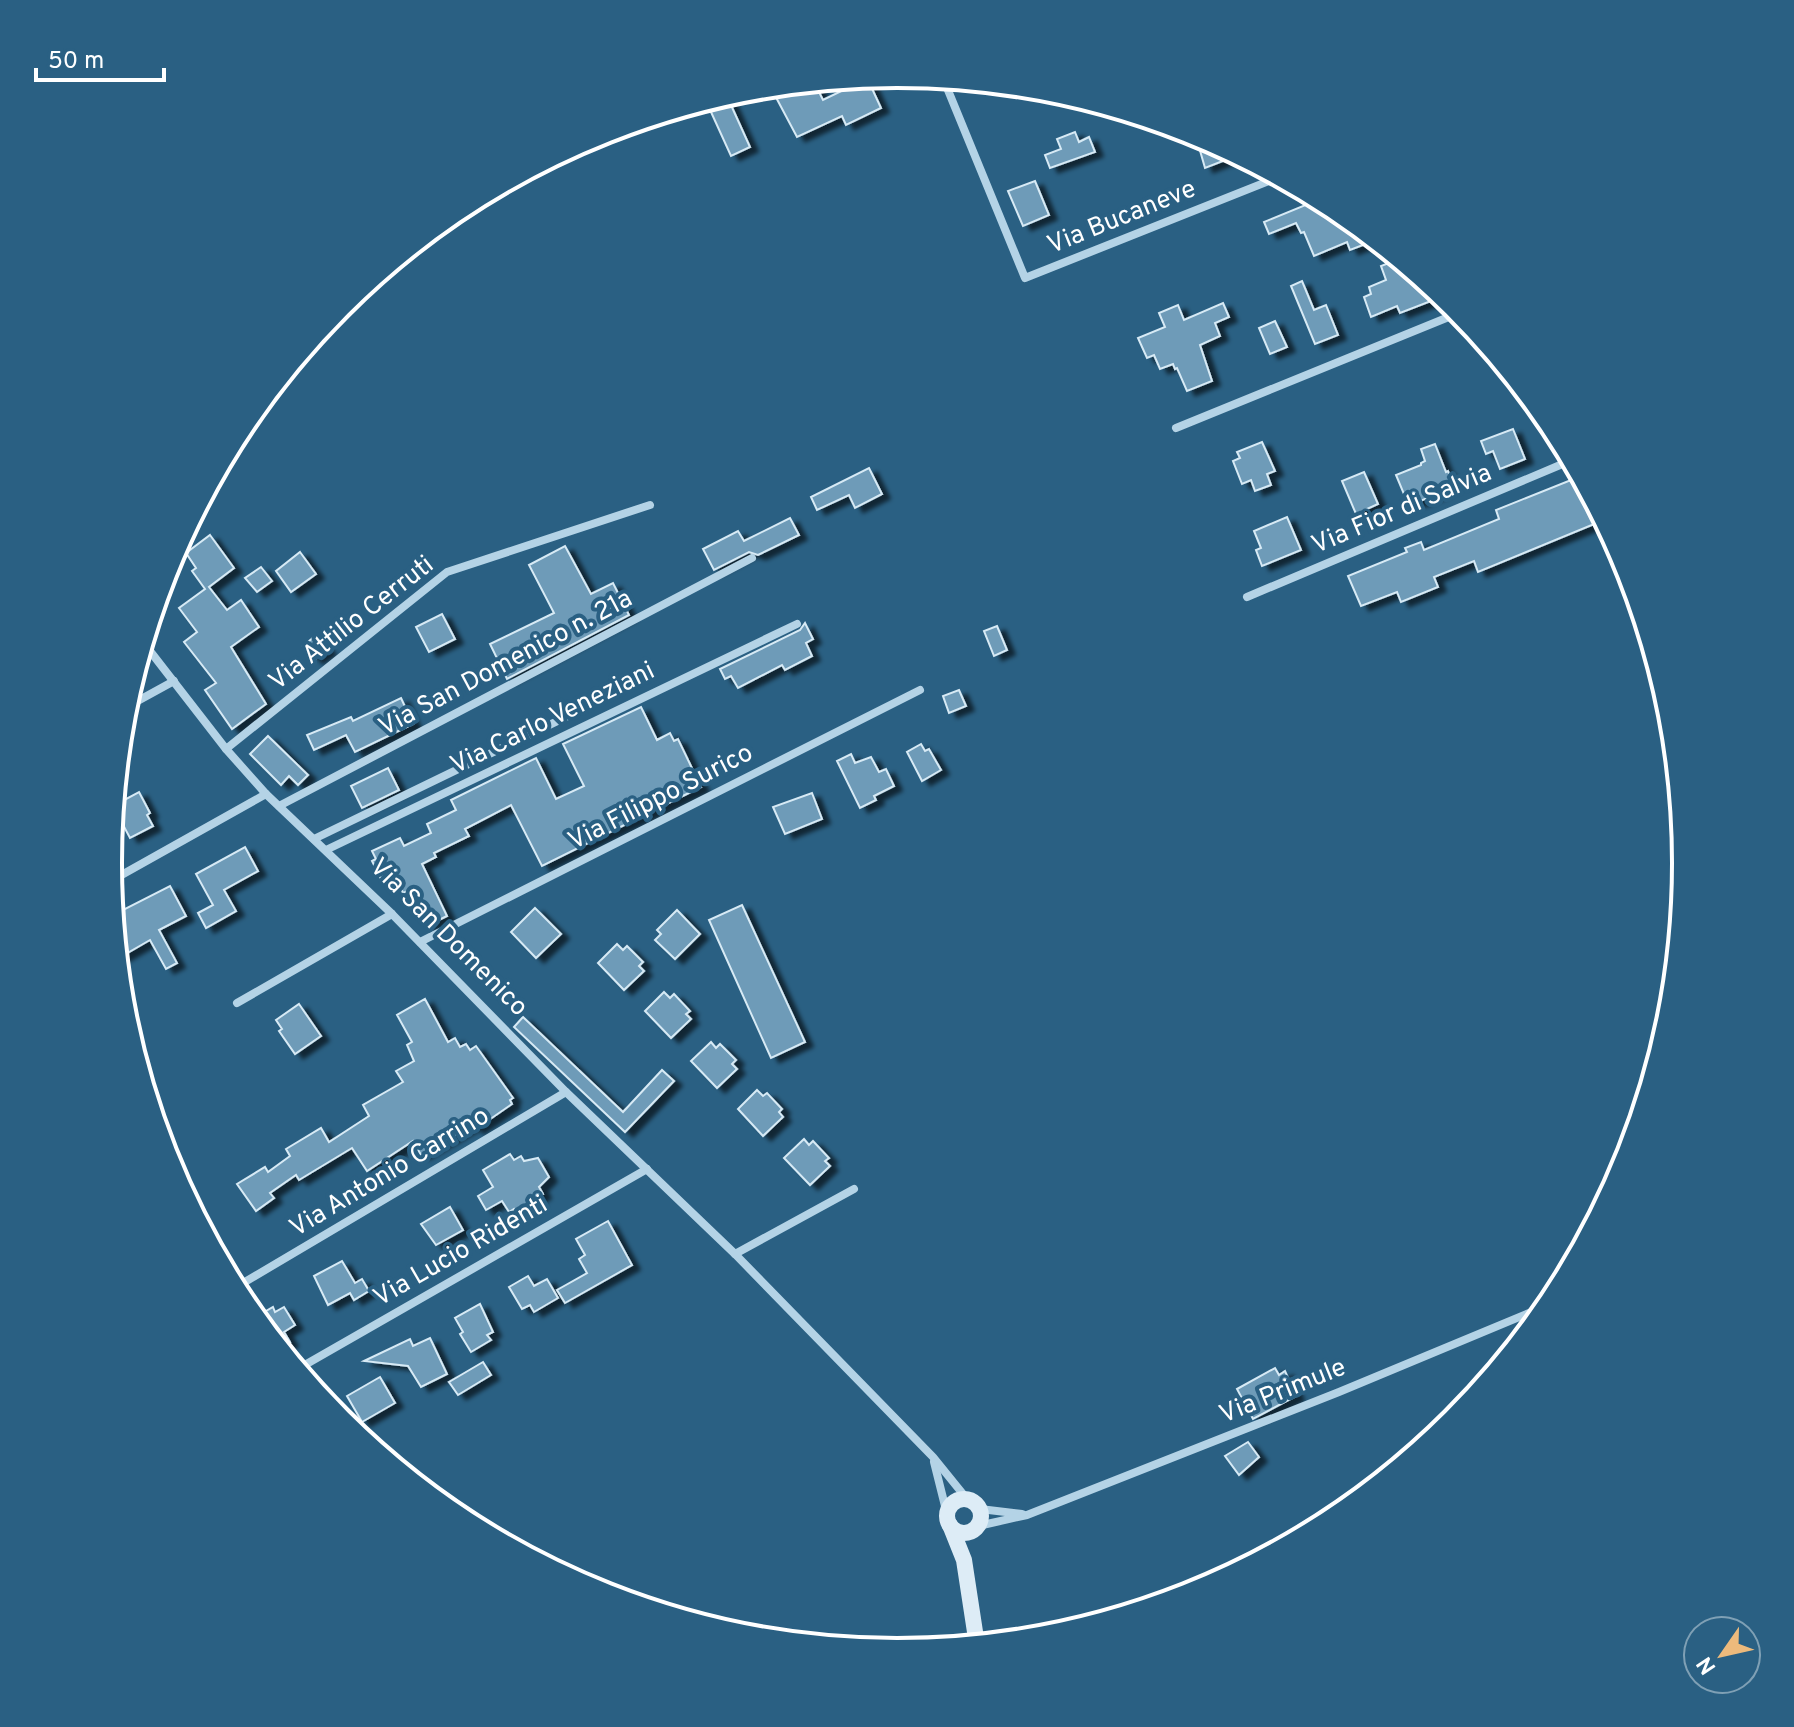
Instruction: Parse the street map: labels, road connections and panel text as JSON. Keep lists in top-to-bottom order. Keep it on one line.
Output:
{"streets":{"street":["Via Bucaneve","Via Fior di Salvia","Via Attilio Cerruti","Via San Domenico n. 21a","Via Carlo Veneziani","Via Filippo Surico","Via San Domenico","Via Antonio Carrino","Via Lucio Ridenti","Via Primule"]},"crossings":[["Via Attilio Cerruti","Via San Domenico"],["Via San Domenico n. 21a","Via San Domenico"],["Via Carlo Veneziani","Via San Domenico"],["Via Filippo Surico","Via San Domenico"],["Via San Domenico","Via Antonio Carrino"],["Via San Domenico","Via Lucio Ridenti"],["Via San Domenico","Via Primule"]],"scale_bar":"50 m","north":"bottom left"}
